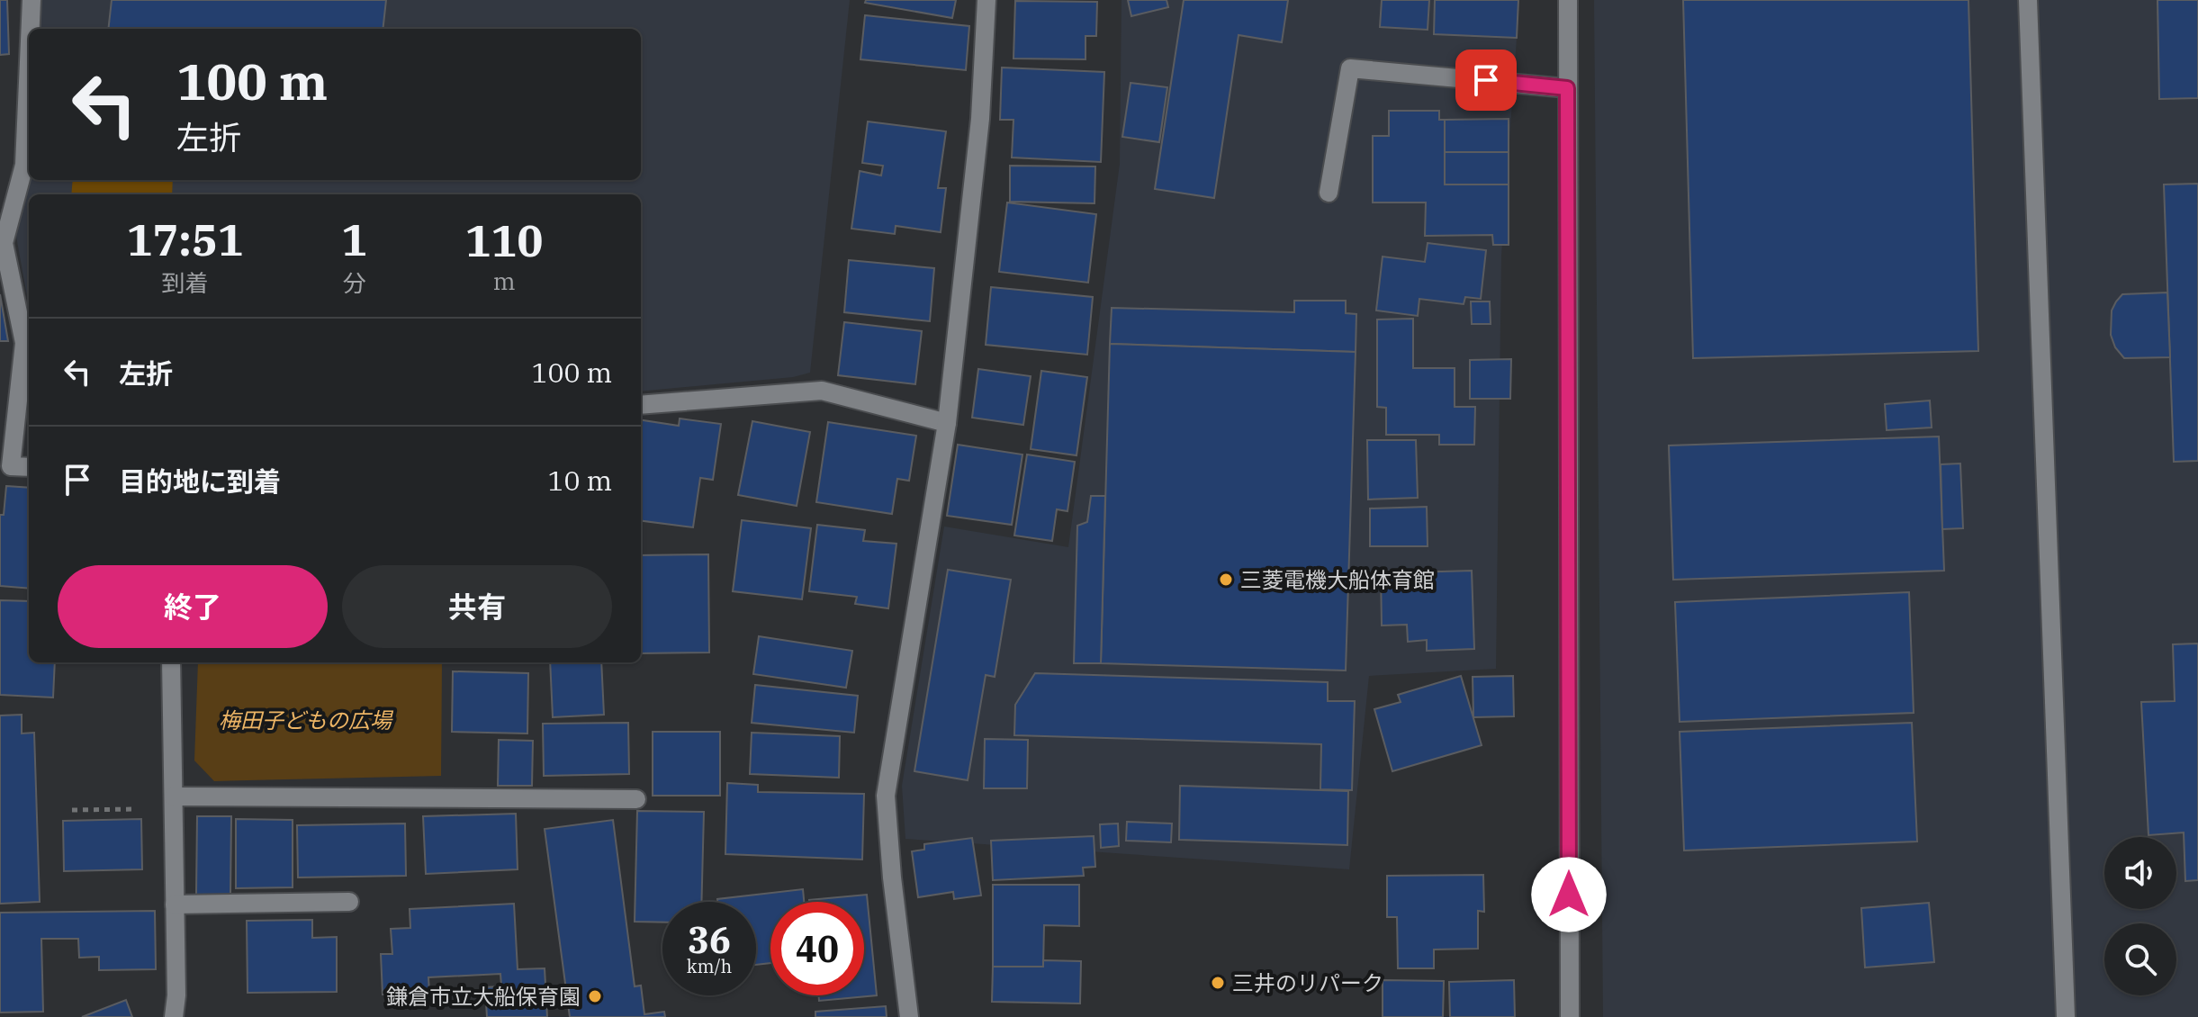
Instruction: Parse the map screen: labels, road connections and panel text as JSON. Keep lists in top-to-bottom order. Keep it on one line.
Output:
{"parks":["梅田子どもの広場"],"places":["三菱電機大船体育館","三井のリパーク","鎌倉市立大船保育園"],"page":{"turn":["100 m","左折"],"eta":["17:51","到着","1","分","110","m"],"list":[{"name":"左折","value":"100 m"},{"name":"目的地に到着","value":"10 m"}],"buttons":["終了","共有"],"speed":"36 km/h","limit":"40"}}
